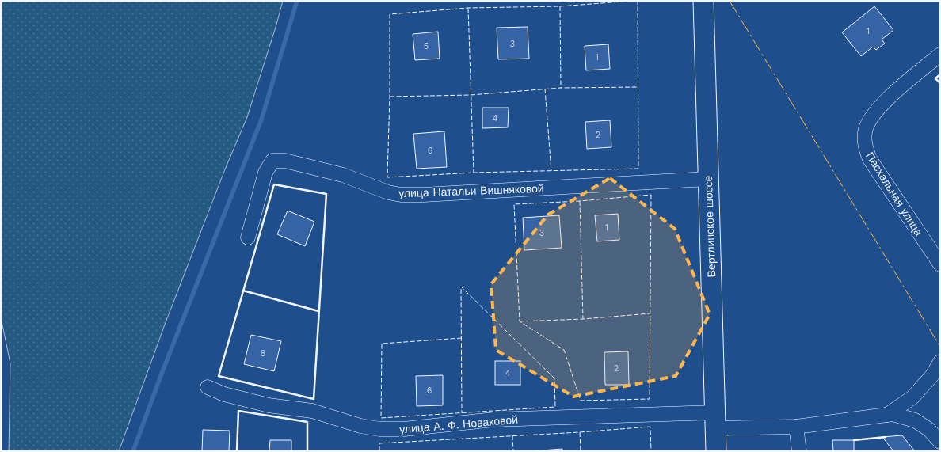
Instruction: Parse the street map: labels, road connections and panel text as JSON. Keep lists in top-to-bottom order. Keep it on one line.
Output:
{"streets":{"main road":["Вертлинское шоссе"],"street":["улица Натальи Вишняковой","Пасхальная улица","улица А. Ф. Новаковой"]},"crossings":[["улица Натальи Вишняковой","Вертлинское шоссе"],["Вертлинское шоссе","улица А. Ф. Новаковой"]],"house_numbers":["1","3","5","1","4","2","6","1","3","8","2","4","6"]}
